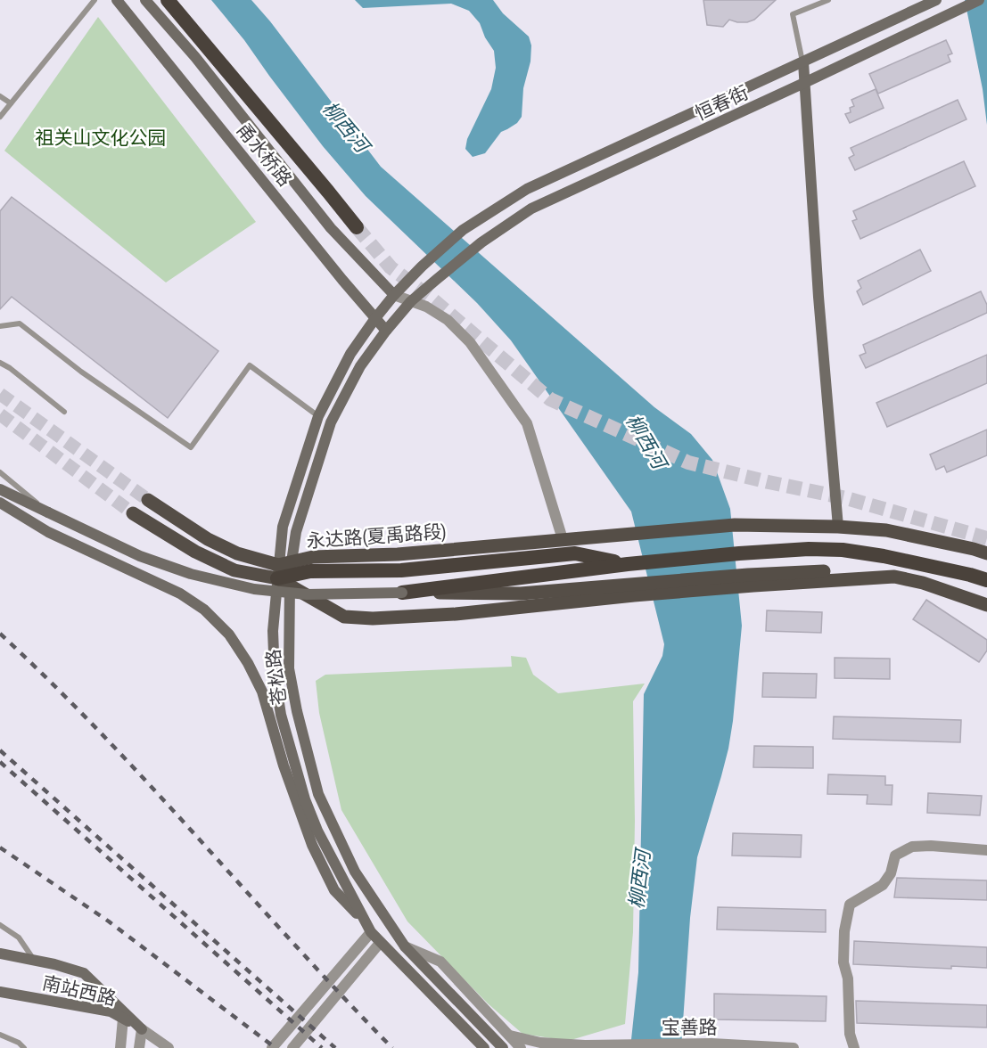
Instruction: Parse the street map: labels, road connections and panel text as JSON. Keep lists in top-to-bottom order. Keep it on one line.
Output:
{"streets":{"main road":["恒春街","甬水桥路","永达路(夏禹路段)","苍松路","南站西路"],"street":["宝善路"]},"crossings":[["恒春街","苍松路"],["甬水桥路","苍松路"],["永达路(夏禹路段)","苍松路"]],"water":["柳西河"],"parks":["祖关山文化公园"]}
